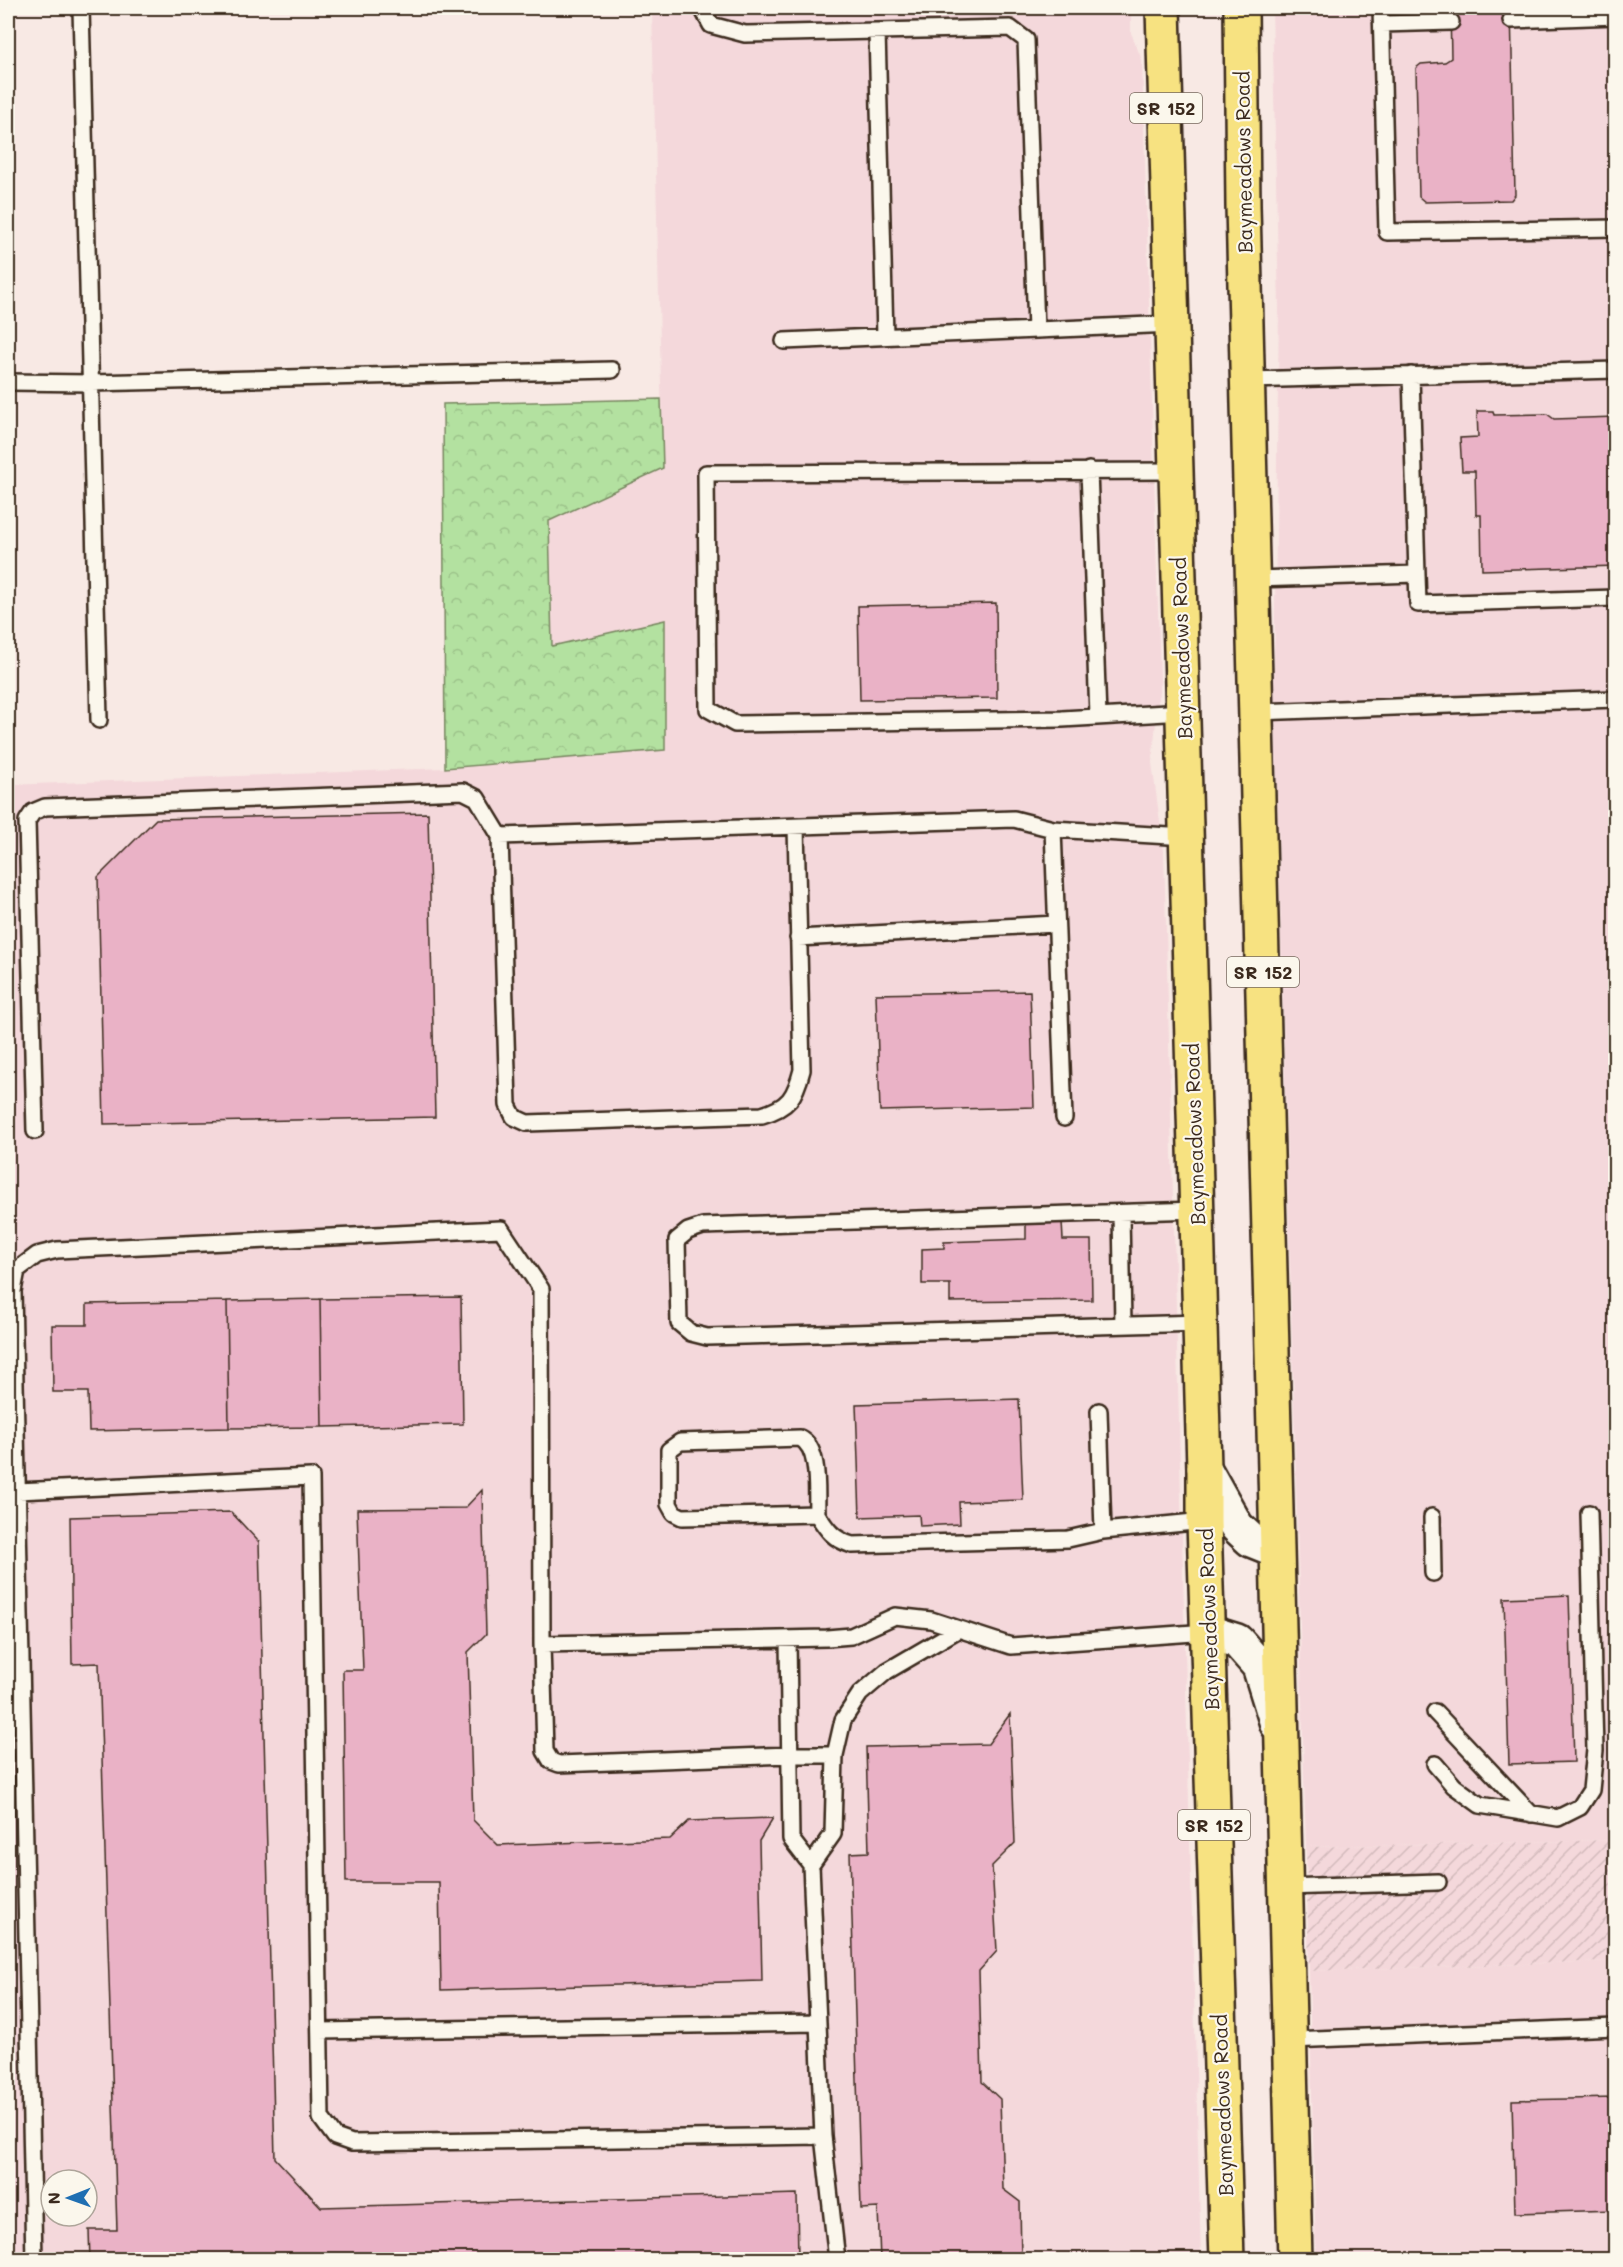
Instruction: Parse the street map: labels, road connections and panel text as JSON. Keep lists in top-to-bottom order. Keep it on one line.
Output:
{"streets":{"main road":["SR 152","Baymeadows Road"]},"north":"left"}
